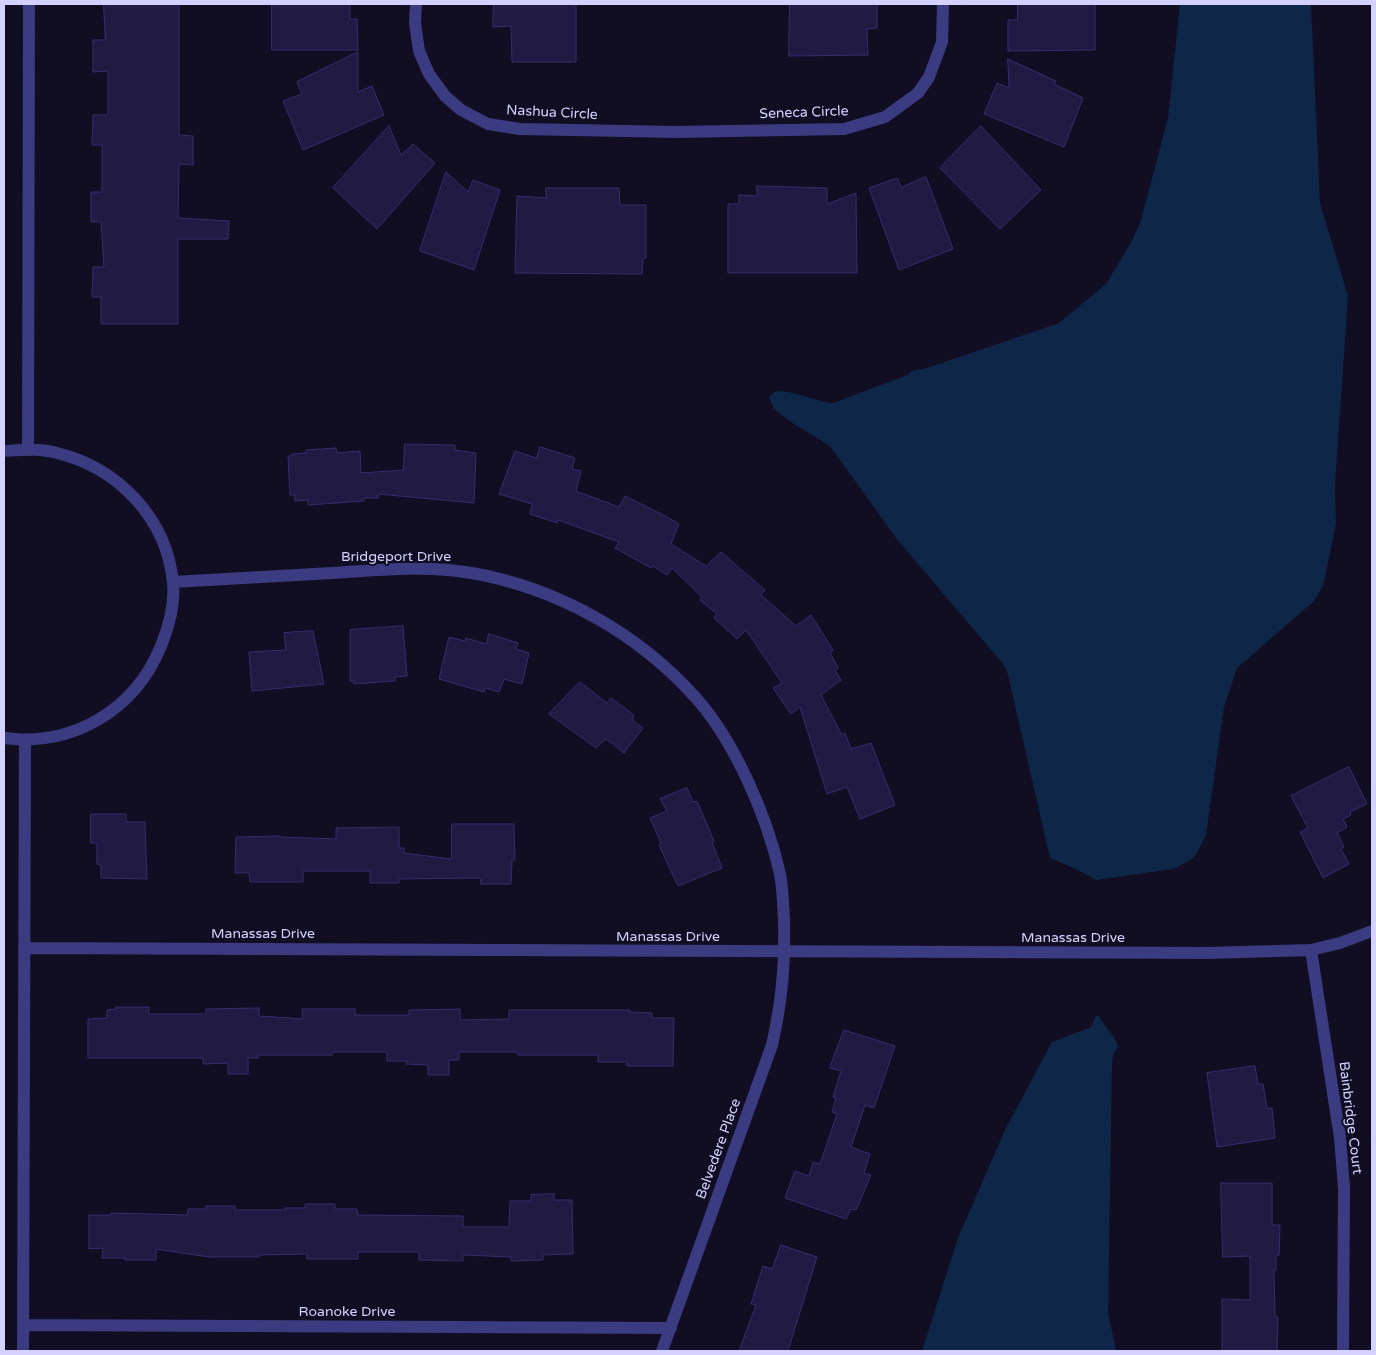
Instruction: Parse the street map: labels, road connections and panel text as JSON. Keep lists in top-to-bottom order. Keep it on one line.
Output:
{"streets":{"street":["Nashua Circle","Seneca Circle","Bridgeport Drive","Manassas Drive","Bainbridge Court","Belvedere Place","Roanoke Drive"]},"crossings":[["Nashua Circle","Seneca Circle"],["Bridgeport Drive","Manassas Drive"],["Bridgeport Drive","Belvedere Place"],["Manassas Drive","Bainbridge Court"],["Manassas Drive","Belvedere Place"],["Belvedere Place","Roanoke Drive"]]}
